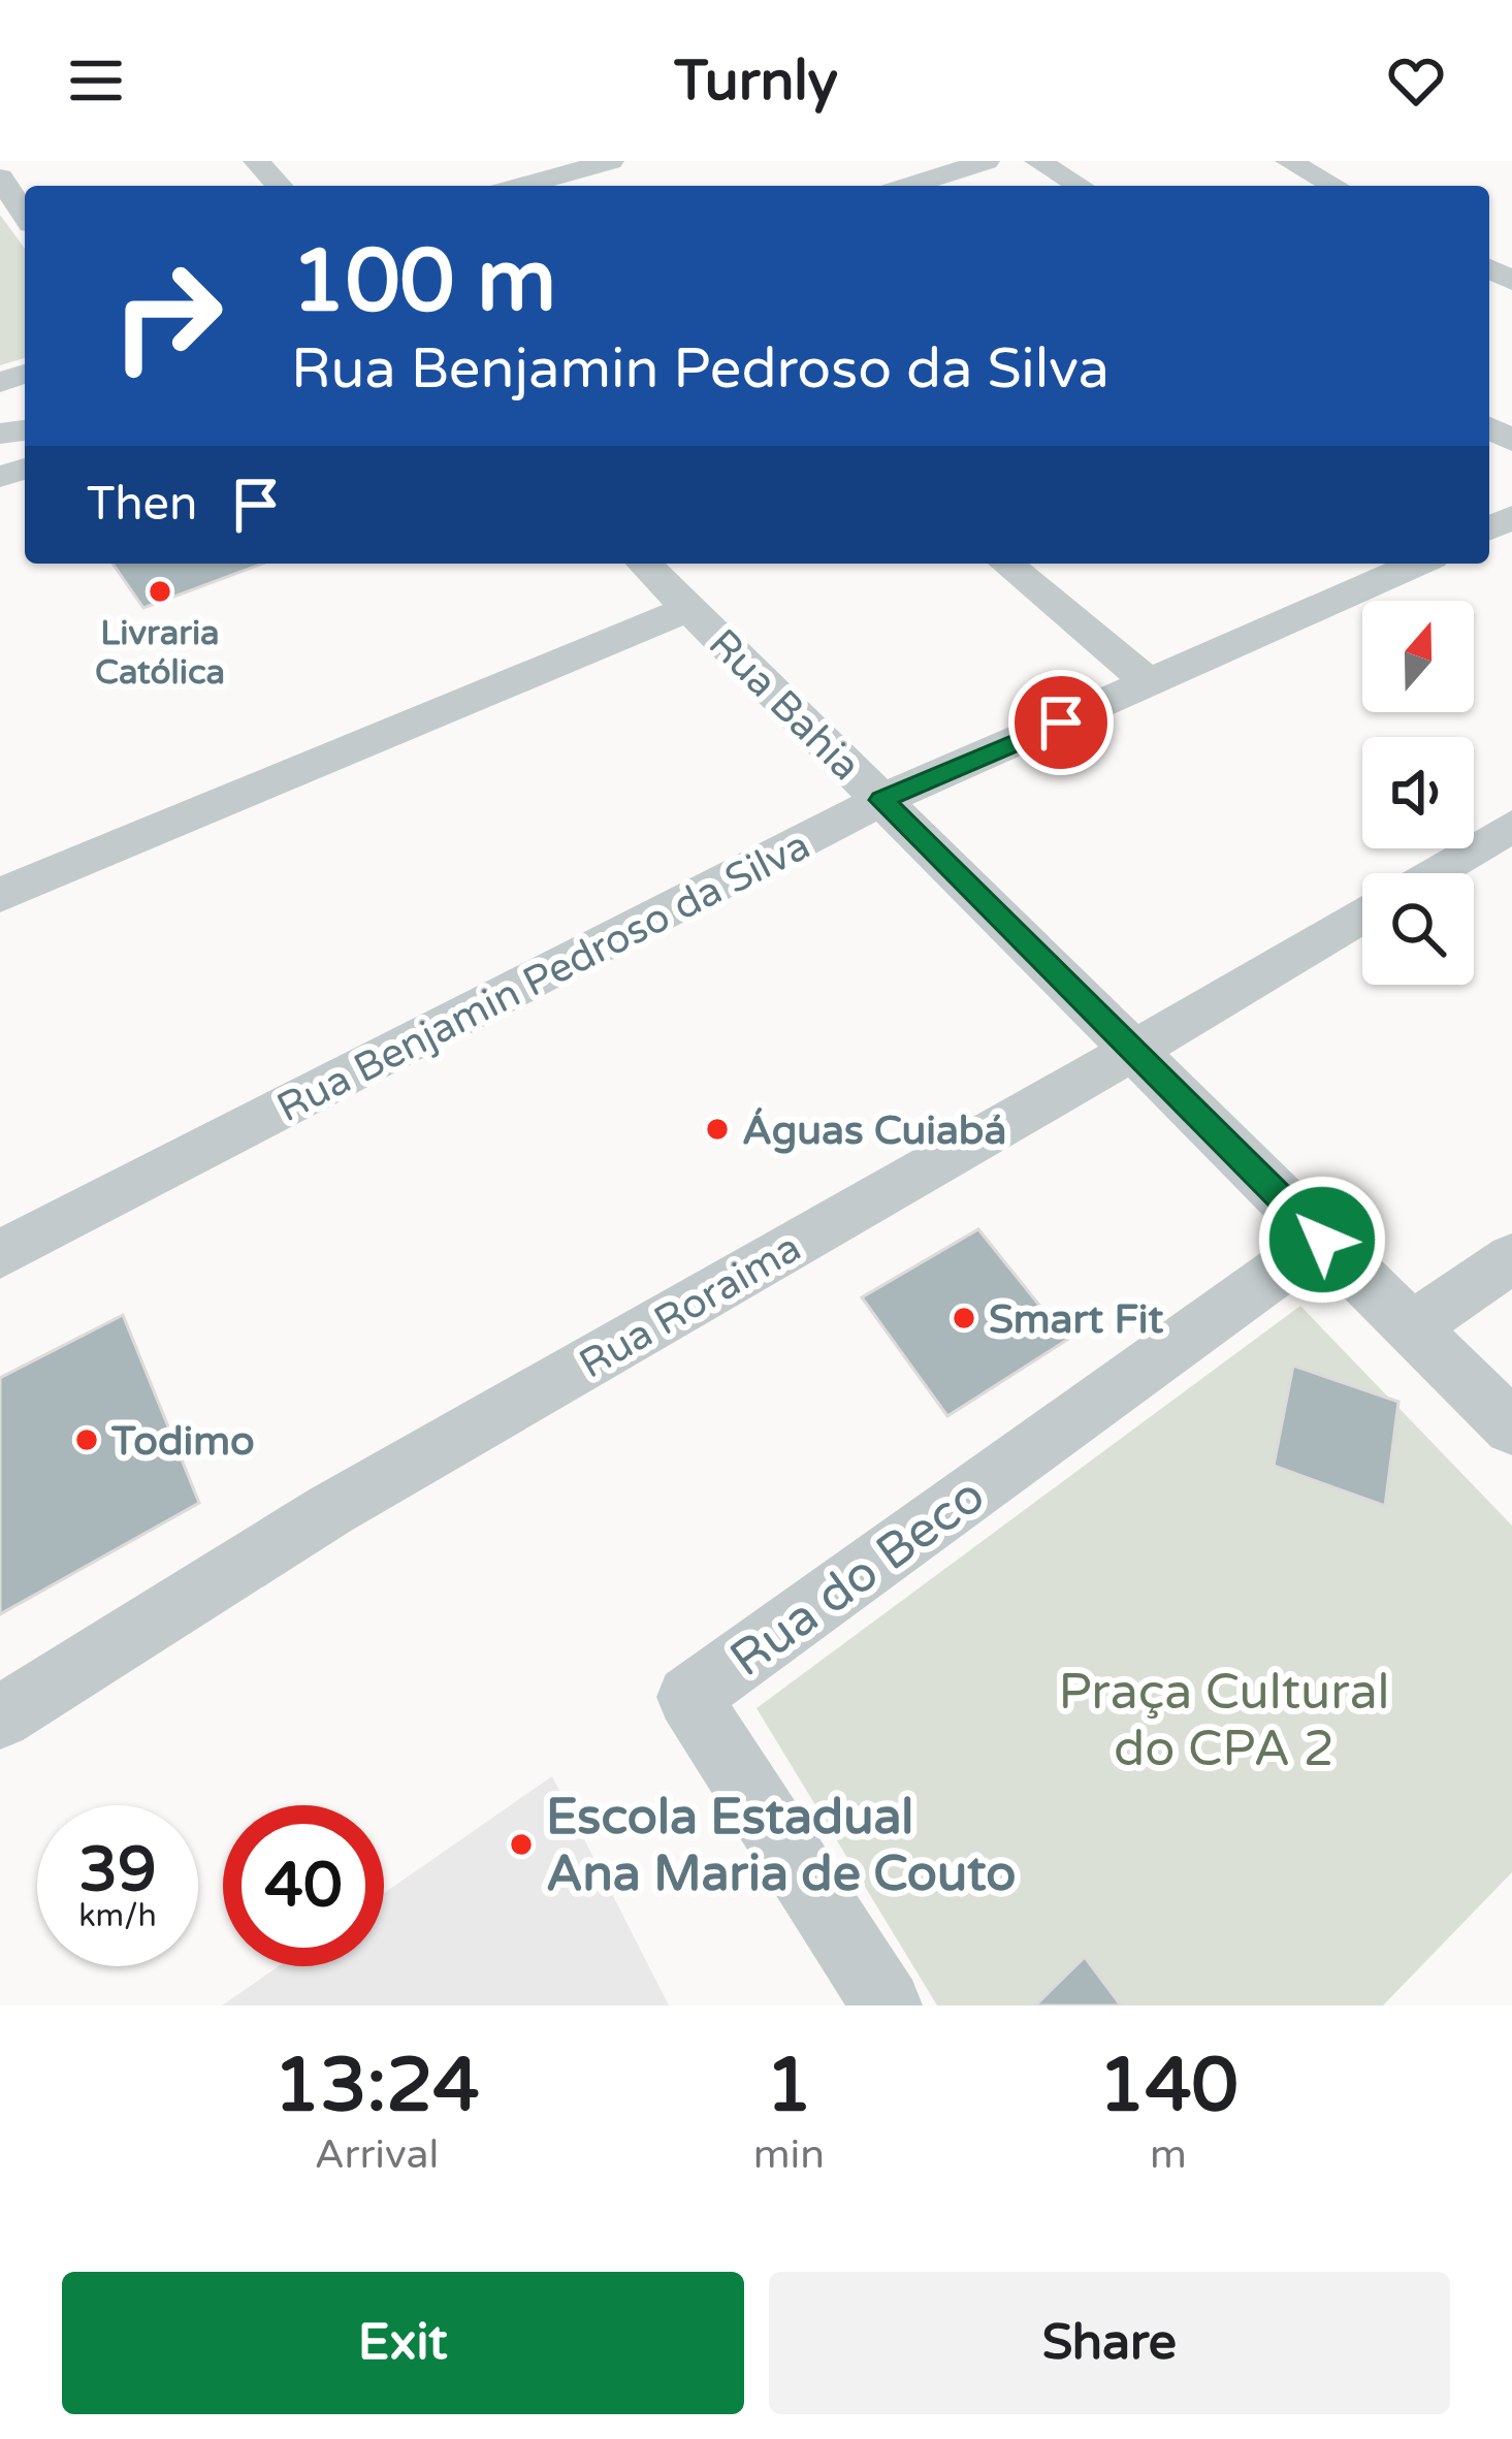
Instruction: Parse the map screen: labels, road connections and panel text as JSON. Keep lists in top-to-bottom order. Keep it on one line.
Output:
{"streets":{"street":["Rua Bahia","Rua Benjamin Pedroso da Silva","Rua Roraima","Rua do Beco"]},"crossings":[["Rua Bahia","Rua Benjamin Pedroso da Silva"],["Rua Bahia","Rua Roraima"],["Rua Bahia","Rua do Beco"]],"parks":["Praça Cultural do CPA 2"],"places":["Livraria Católica","Águas Cuiabá","Smart Fit","Todimo","Escola Estadual Ana Maria de Couto"],"north":"top","page":{"header":"Turnly","turn":["100 m","Rua Benjamin Pedroso da Silva"],"then":"Then","speed":"39 km/h","limit":"40","eta":["13:24","Arrival","1","min","140","m"],"buttons":["Exit","Share"]}}
